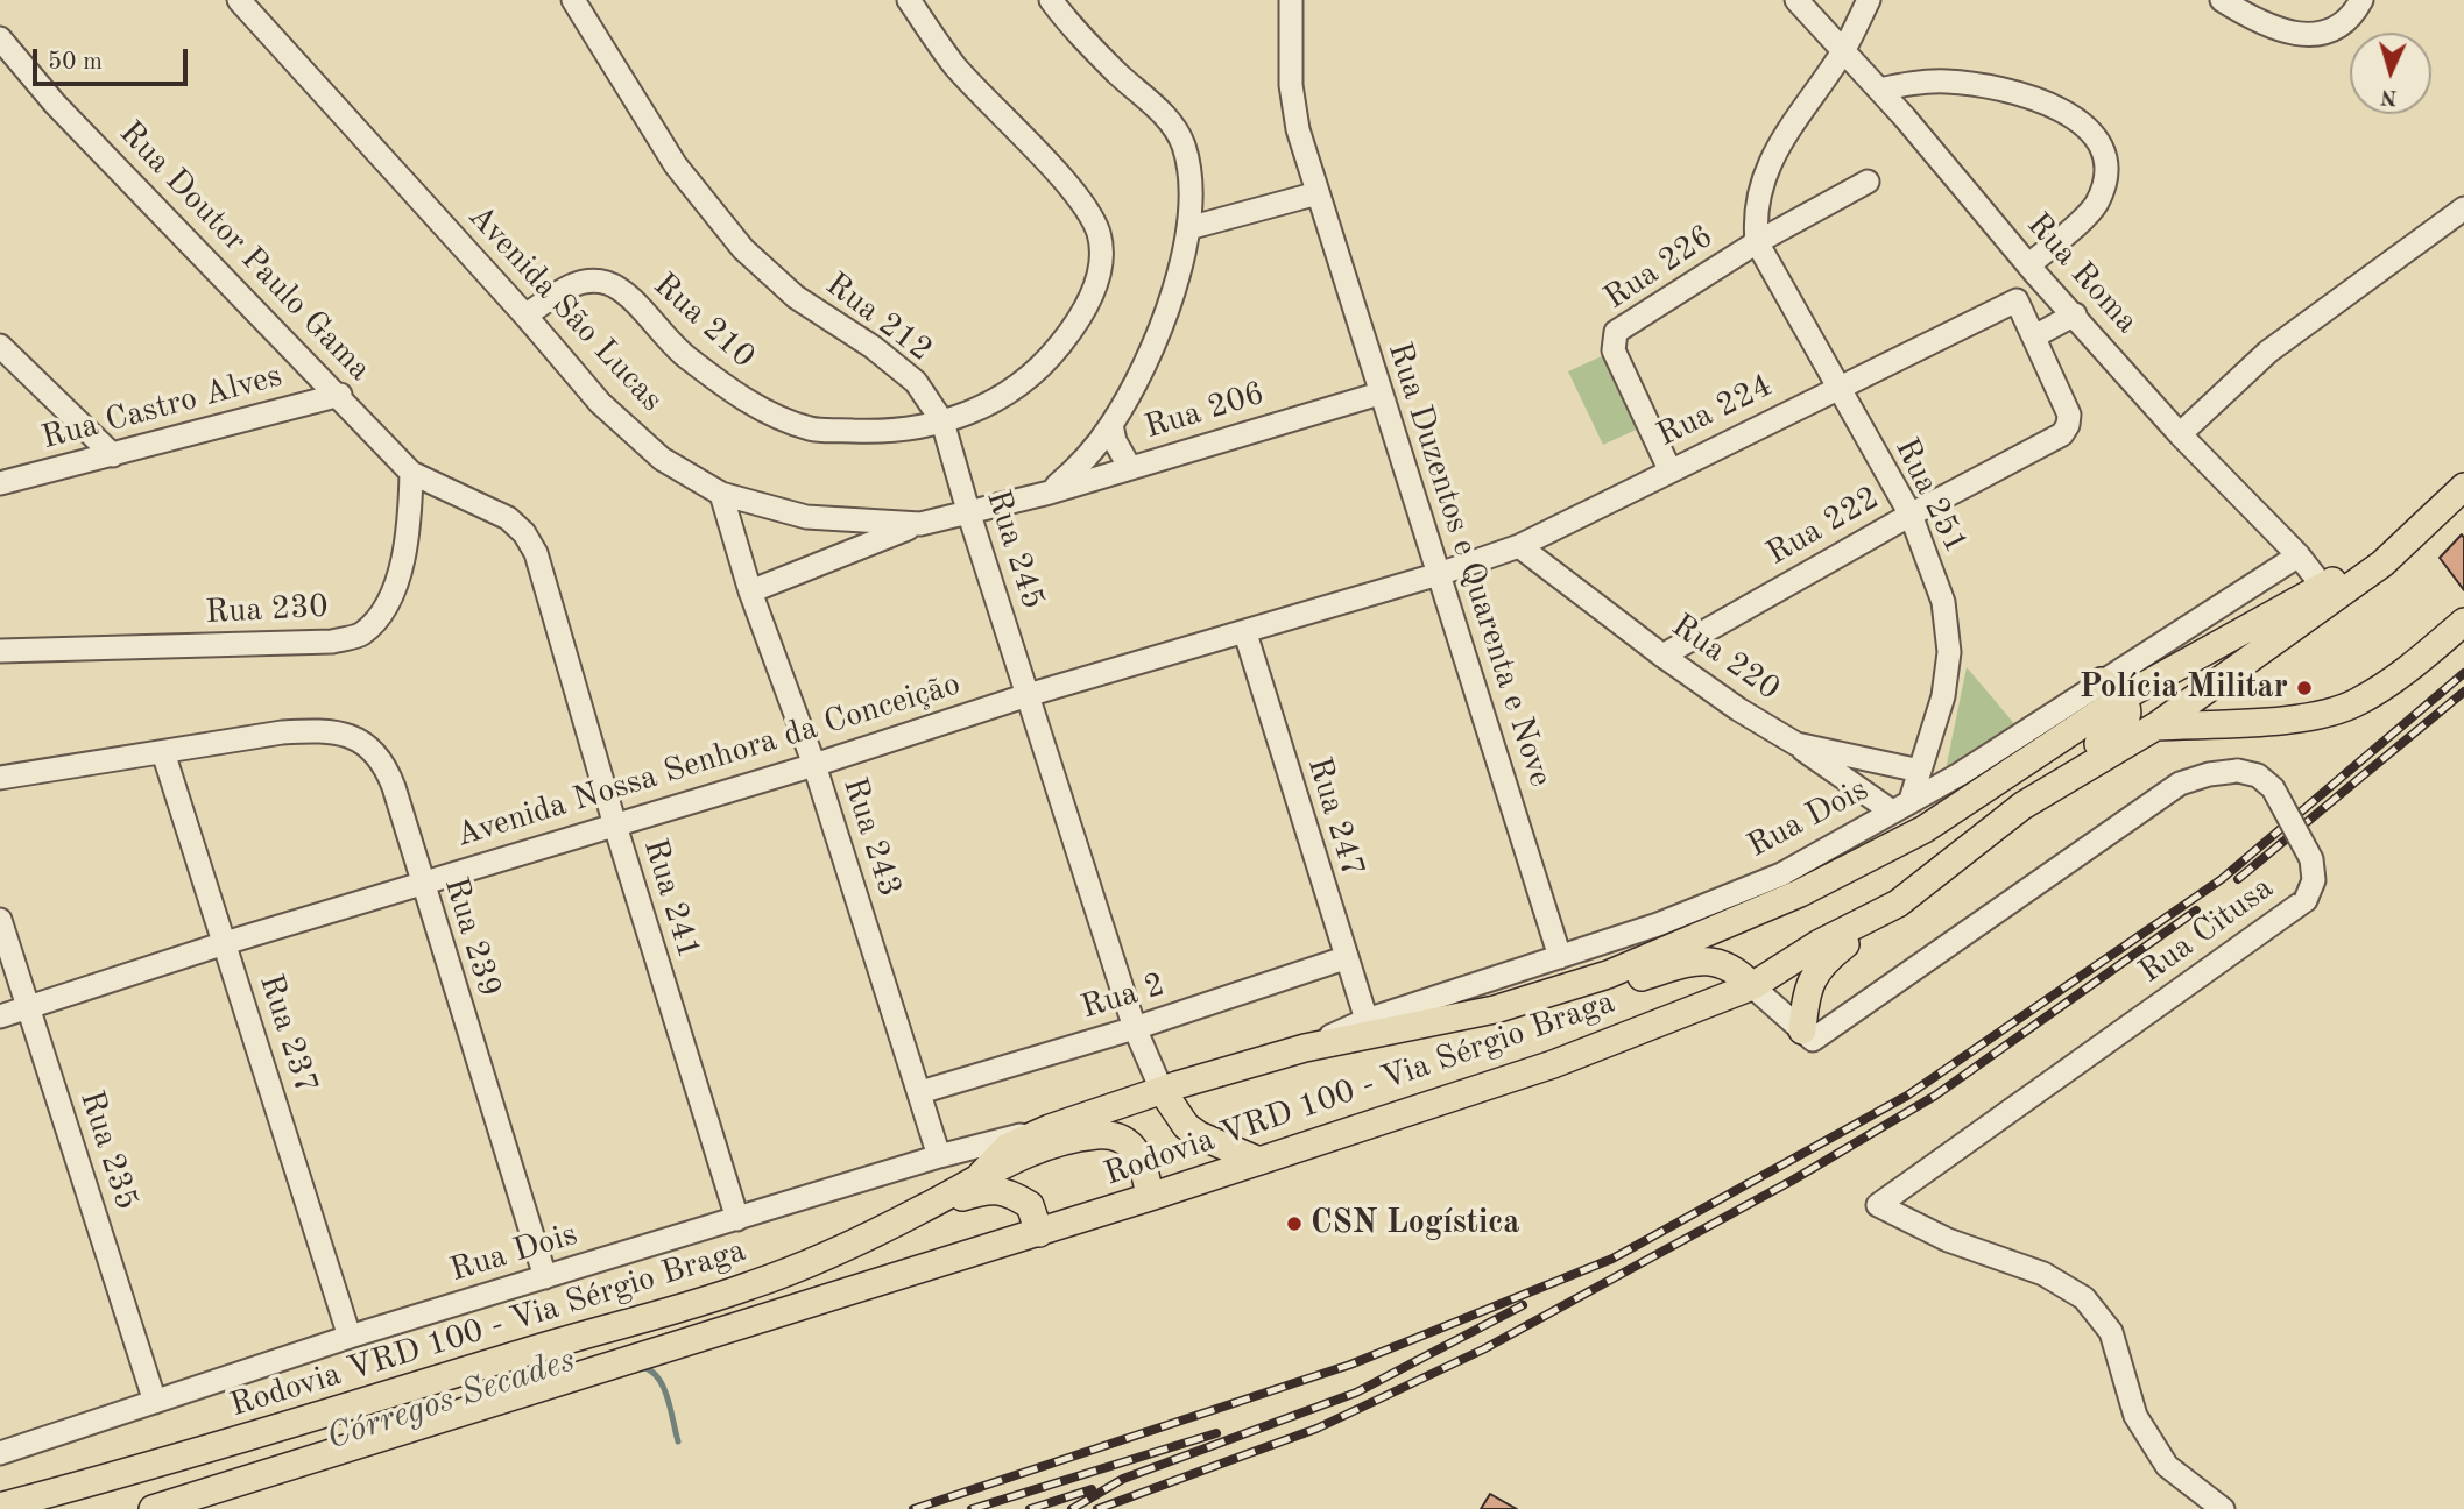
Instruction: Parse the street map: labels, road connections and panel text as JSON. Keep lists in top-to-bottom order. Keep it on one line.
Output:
{"streets":{"main road":["Rodovia VRD 100 - Via Sérgio Braga"],"street":["Rua Doutor Paulo Gama","Rua 226","Rua Roma","Avenida São Lucas","Rua 212","Rua 210","Rua Castro Alves","Rua 206","Rua 224","Rua 251","Rua 222","Rua 245","Rua Duzentos e Quarenta e Nove","Rua 230","Rua 220","Avenida Nossa Senhora da Conceição","Rua 247","Rua Dois","Rua 243","Rua 241","Rua Citusa","Rua 239","Rua 2","Rua 237","Rua 235"]},"crossings":[["Rua Doutor Paulo Gama","Rua Castro Alves"],["Rua Doutor Paulo Gama","Rua 230"],["Rua Doutor Paulo Gama","Rua 241"],["Rua 226","Rua 224"],["Rua 226","Rua 251"],["Rua Roma","Rua Dois"],["Rua Roma","Rodovia VRD 100 - Via Sérgio Braga"],["Avenida São Lucas","Rua 210"],["Avenida São Lucas","Rua 206"],["Avenida São Lucas","Rua 245"],["Avenida São Lucas","Rua 243"],["Rua 212","Rua 210"],["Rua 212","Rua 245"],["Rua 210","Rua 245"],["Rua 206","Rua 245"],["Rua 206","Rua Duzentos e Quarenta e Nove"],["Rua 224","Rua 251"],["Rua 224","Rua 222"],["Rua 224","Rua Duzentos e Quarenta e Nove"],["Rua 224","Rua 220"],["Rua 224","Avenida Nossa Senhora da Conceição"],["Rua 251","Rua 222"],["Rua 251","Rua 220"],["Rua 251","Rua Dois"],["Rua 222","Rua 220"],["Rua 245","Avenida Nossa Senhora da Conceição"],["Rua 245","Rua 2"],["Rua 245","Rodovia VRD 100 - Via Sérgio Braga"],["Rua Duzentos e Quarenta e Nove","Avenida Nossa Senhora da Conceição"],["Rua Duzentos e Quarenta e Nove","Rua Dois"],["Rua 230","Rua 241"],["Avenida Nossa Senhora da Conceição","Rua 247"],["Avenida Nossa Senhora da Conceição","Rua 243"],["Avenida Nossa Senhora da Conceição","Rua 241"],["Avenida Nossa Senhora da Conceição","Rua 239"],["Avenida Nossa Senhora da Conceição","Rua 237"],["Avenida Nossa Senhora da Conceição","Rua 235"],["Rua 247","Rua Dois"],["Rua 247","Rua 2"],["Rua Dois","Rua 243"],["Rua Dois","Rua 241"],["Rua Dois","Rua 239"],["Rua Dois","Rua 237"],["Rua Dois","Rodovia VRD 100 - Via Sérgio Braga"],["Rua Dois","Rua 235"],["Rua 243","Rua 2"],["Rua 239","Rua 237"]],"water":["Córregos Secades"],"places":["Polícia Militar","CSN Logística"],"scale_bar":"50 m","north":"bottom"}
